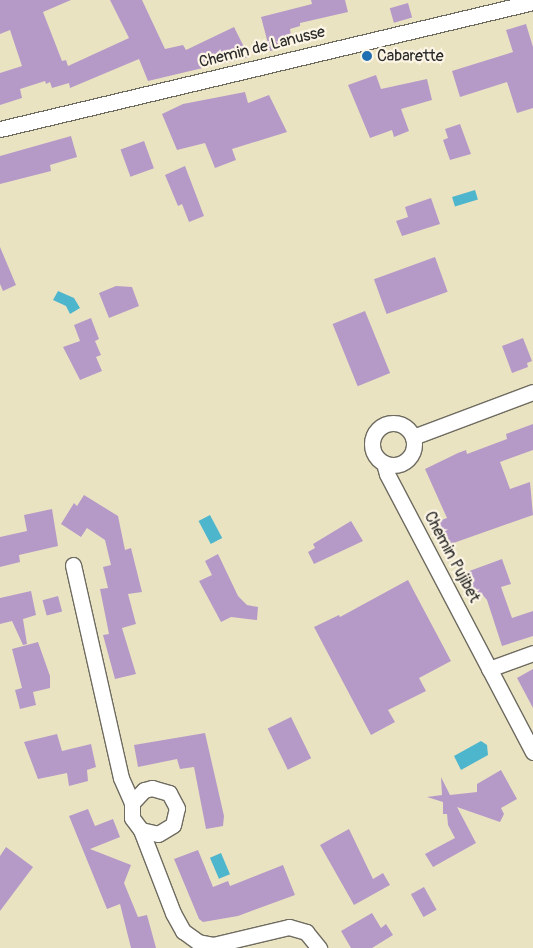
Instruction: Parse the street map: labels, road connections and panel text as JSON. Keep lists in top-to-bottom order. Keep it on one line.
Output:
{"streets":{"street":["Chemin de Lanusse","Chemin Pujibet"]},"places":["Cabarette"]}
